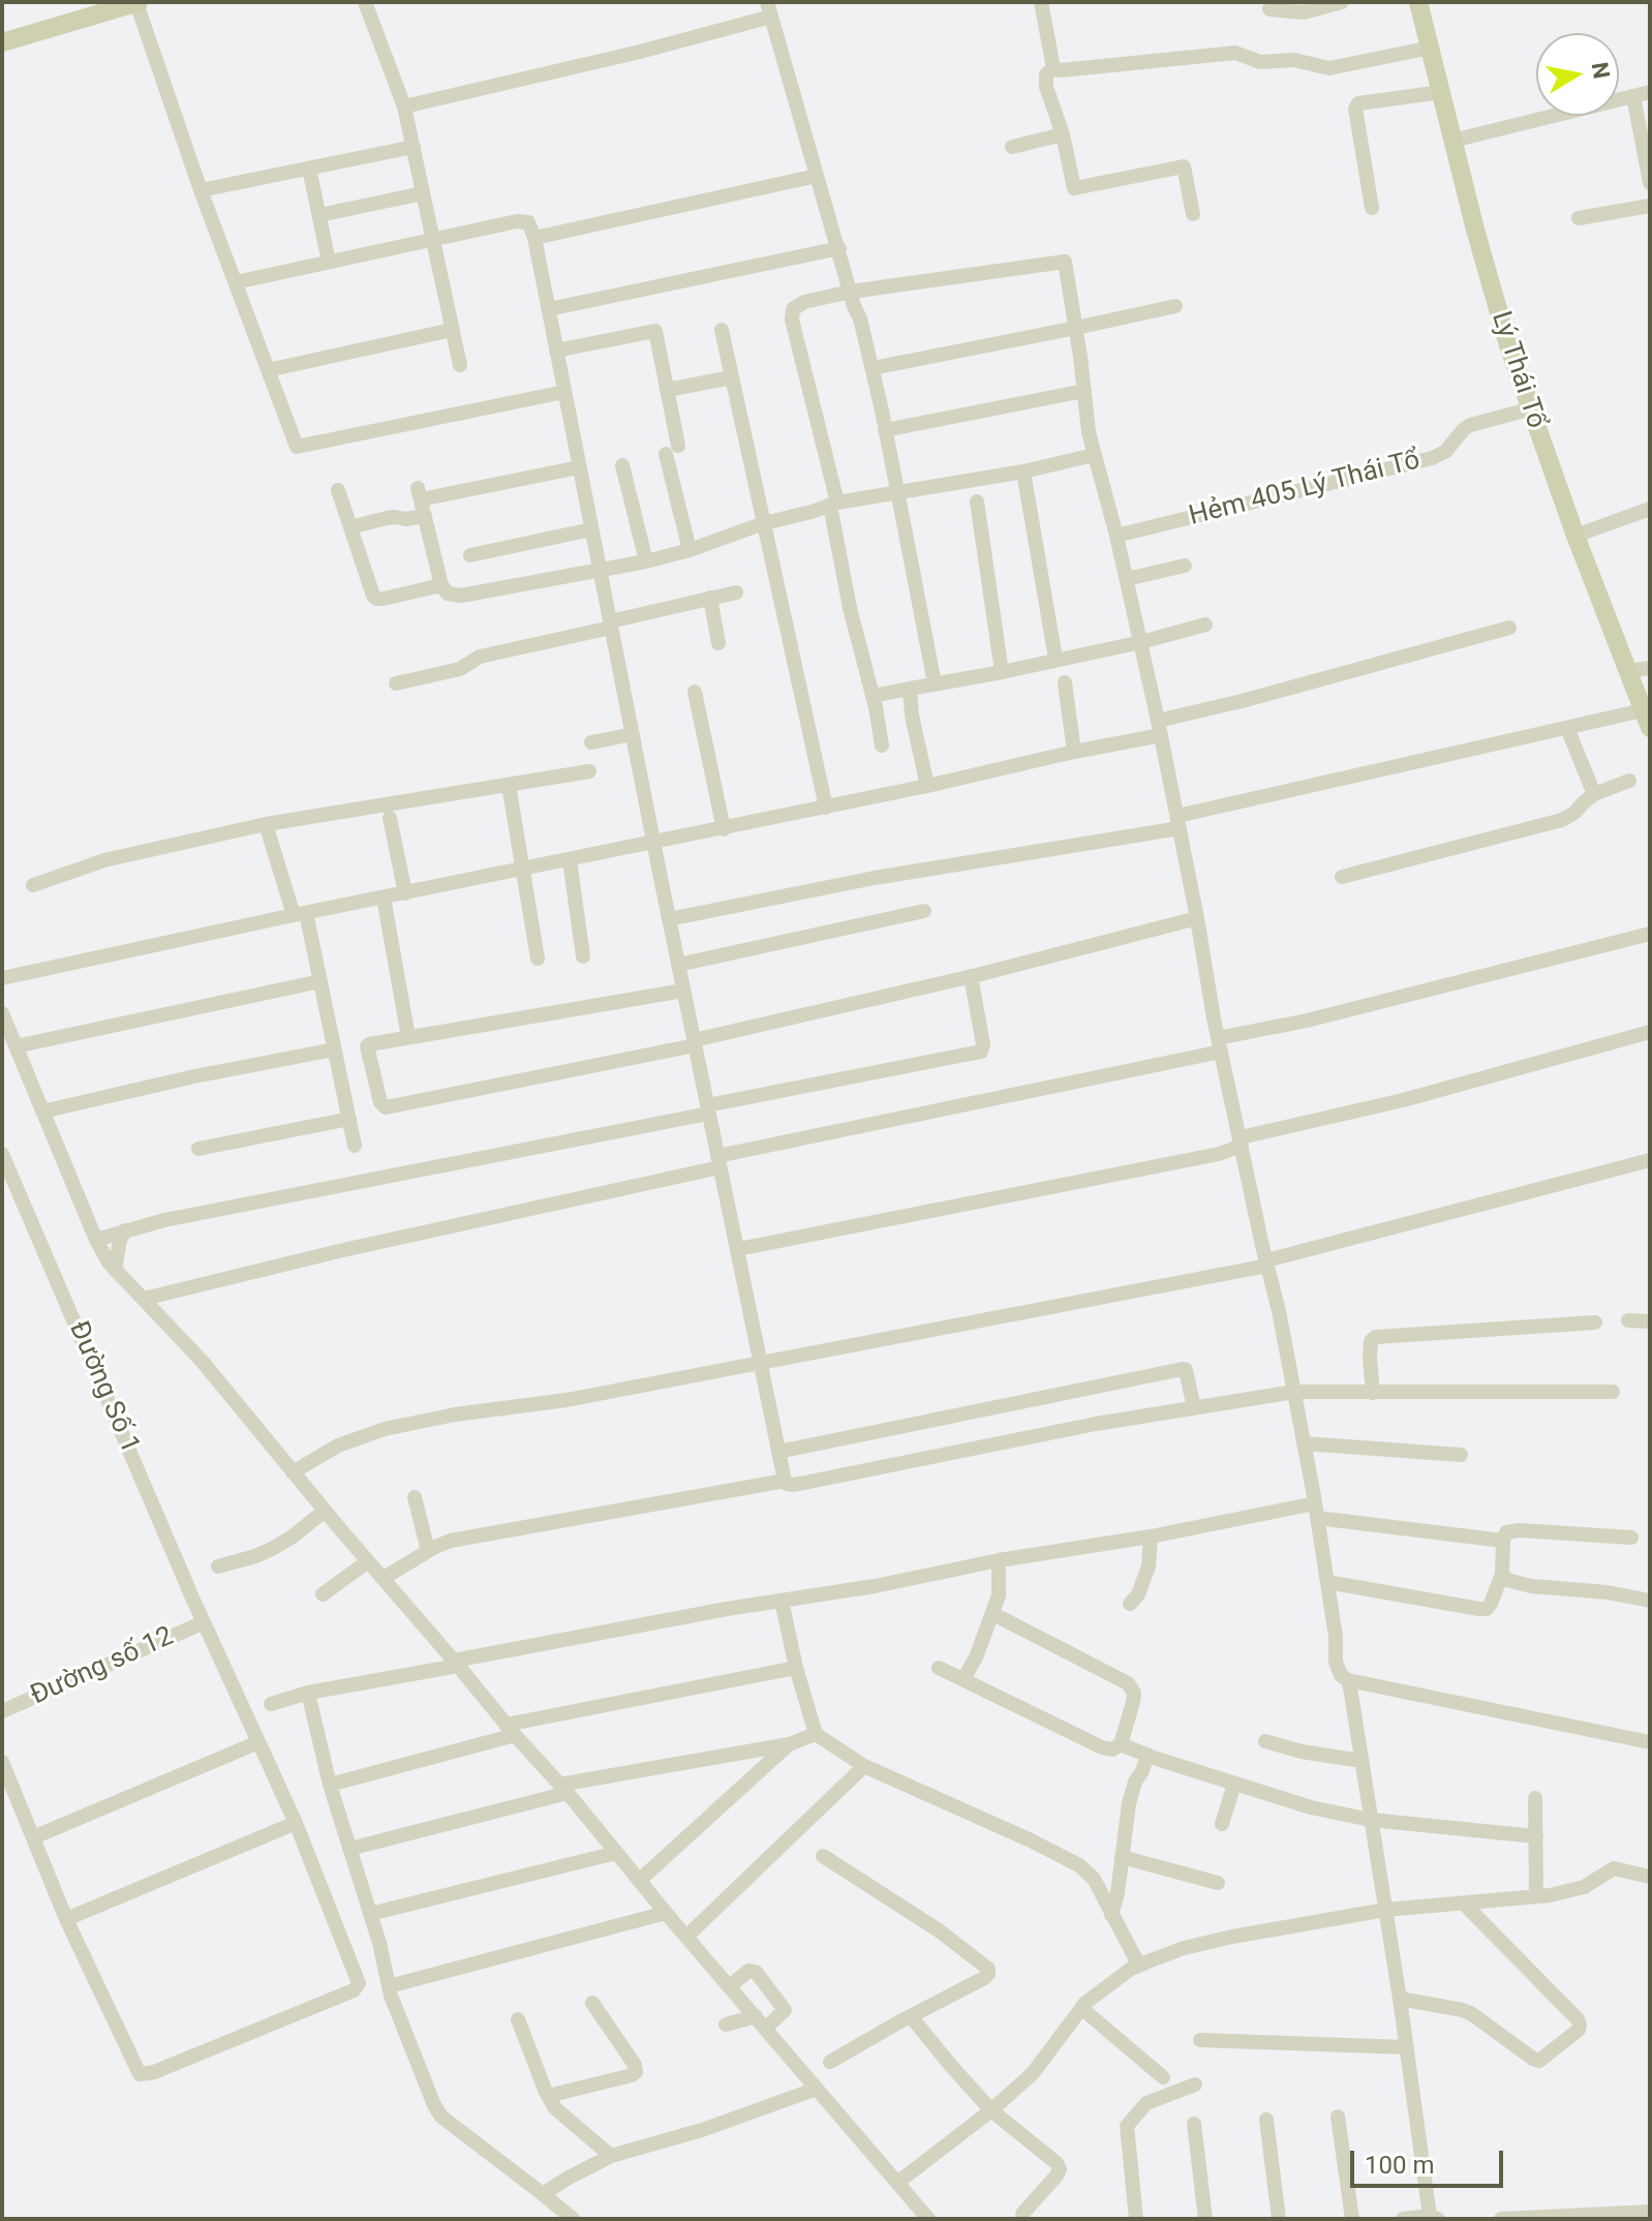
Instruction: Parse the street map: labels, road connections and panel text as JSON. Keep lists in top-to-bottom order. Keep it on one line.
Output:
{"streets":{"main road":["Lý Thái Tổ"],"street":["Hẻm 405 Lý Thái Tổ","Đường Số 1","Đường số 12"]},"crossings":[["Lý Thái Tổ","Hẻm 405 Lý Thái Tổ"],["Đường Số 1","Đường số 12"]],"scale_bar":"100 m","north":"right"}
